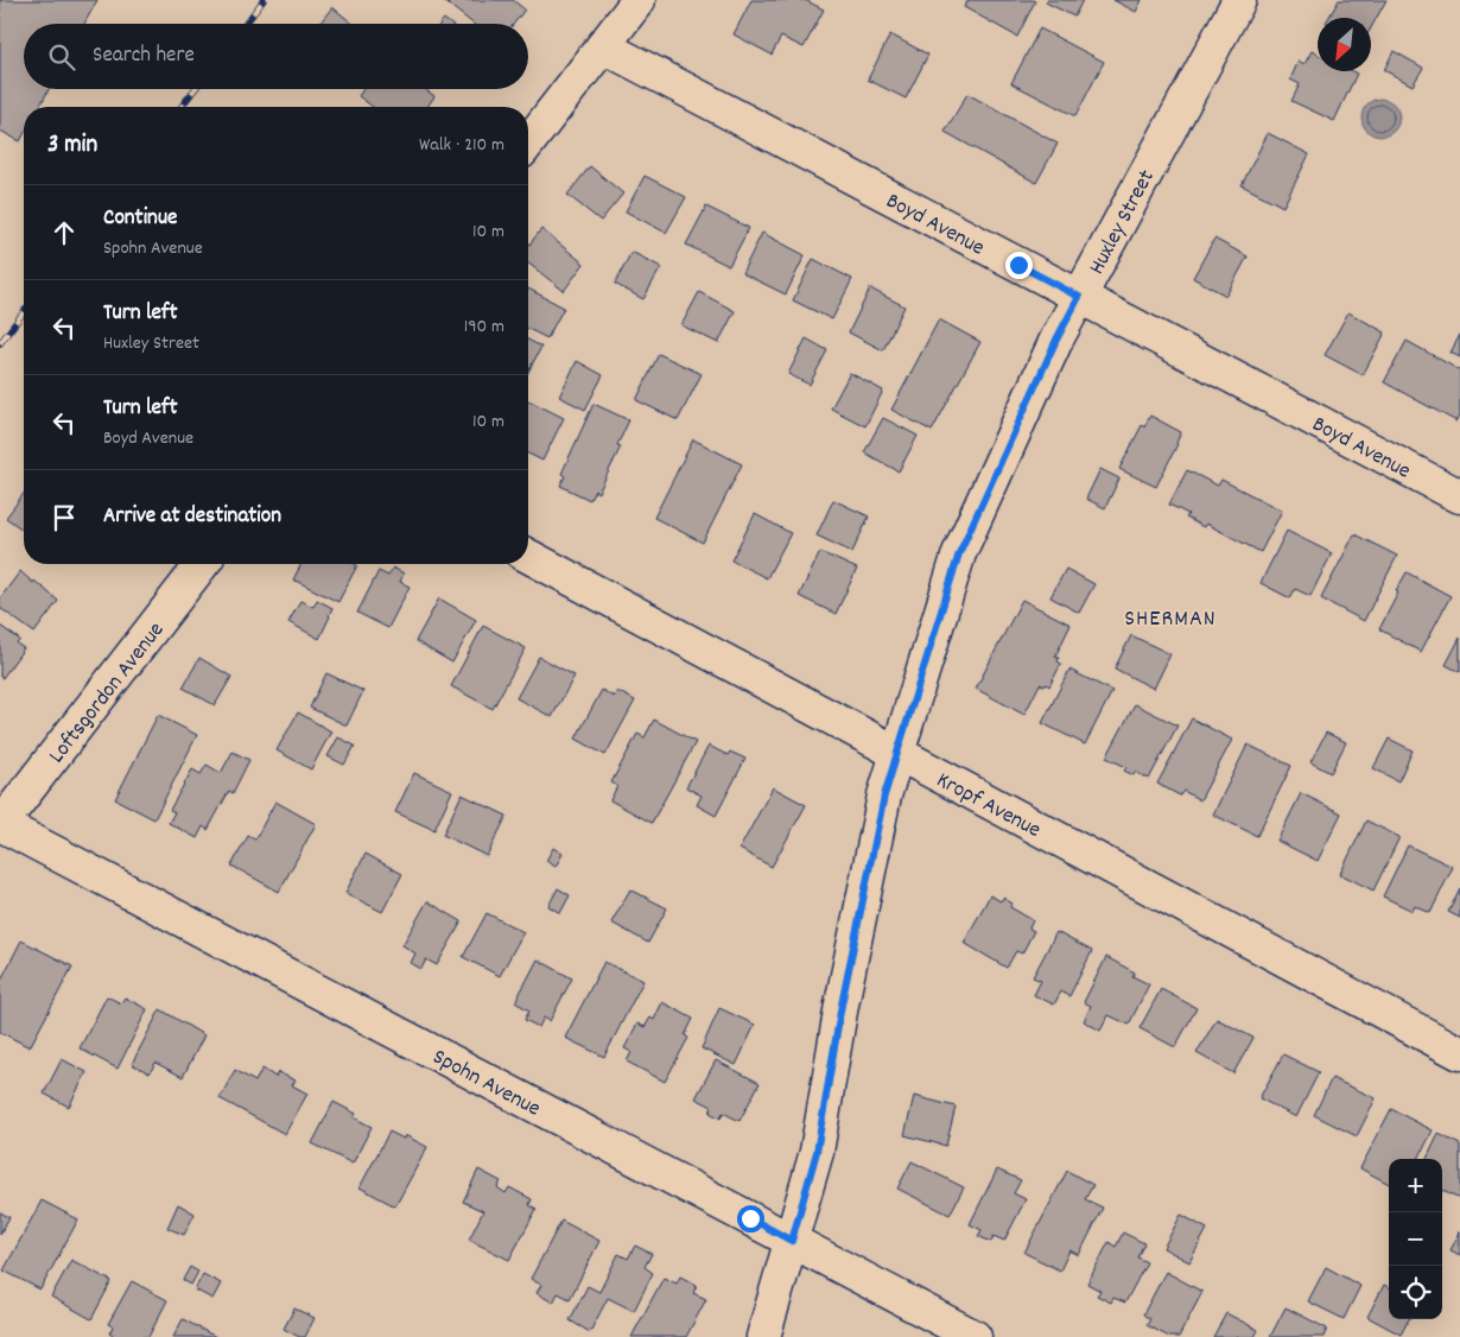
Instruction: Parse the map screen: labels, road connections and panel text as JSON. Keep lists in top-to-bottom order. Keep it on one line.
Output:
{"streets":{"street":["Huxley Street","Boyd Avenue","Loftsgordon Avenue","Kropf Avenue","Spohn Avenue"]},"crossings":[["Huxley Street","Boyd Avenue"],["Huxley Street","Kropf Avenue"],["Huxley Street","Spohn Avenue"],["Loftsgordon Avenue","Spohn Avenue"]],"districts":["SHERMAN"],"north":"bottom left","page":{"search":"Search here","heading":["3 min","Walk · 210 m"],"list":[["Continue","Spohn Avenue","10 m"],["Turn left","Huxley Street","190 m"],["Turn left","Boyd Avenue","10 m"],"Arrive at destination"],"map_buttons":["+","−"]}}
